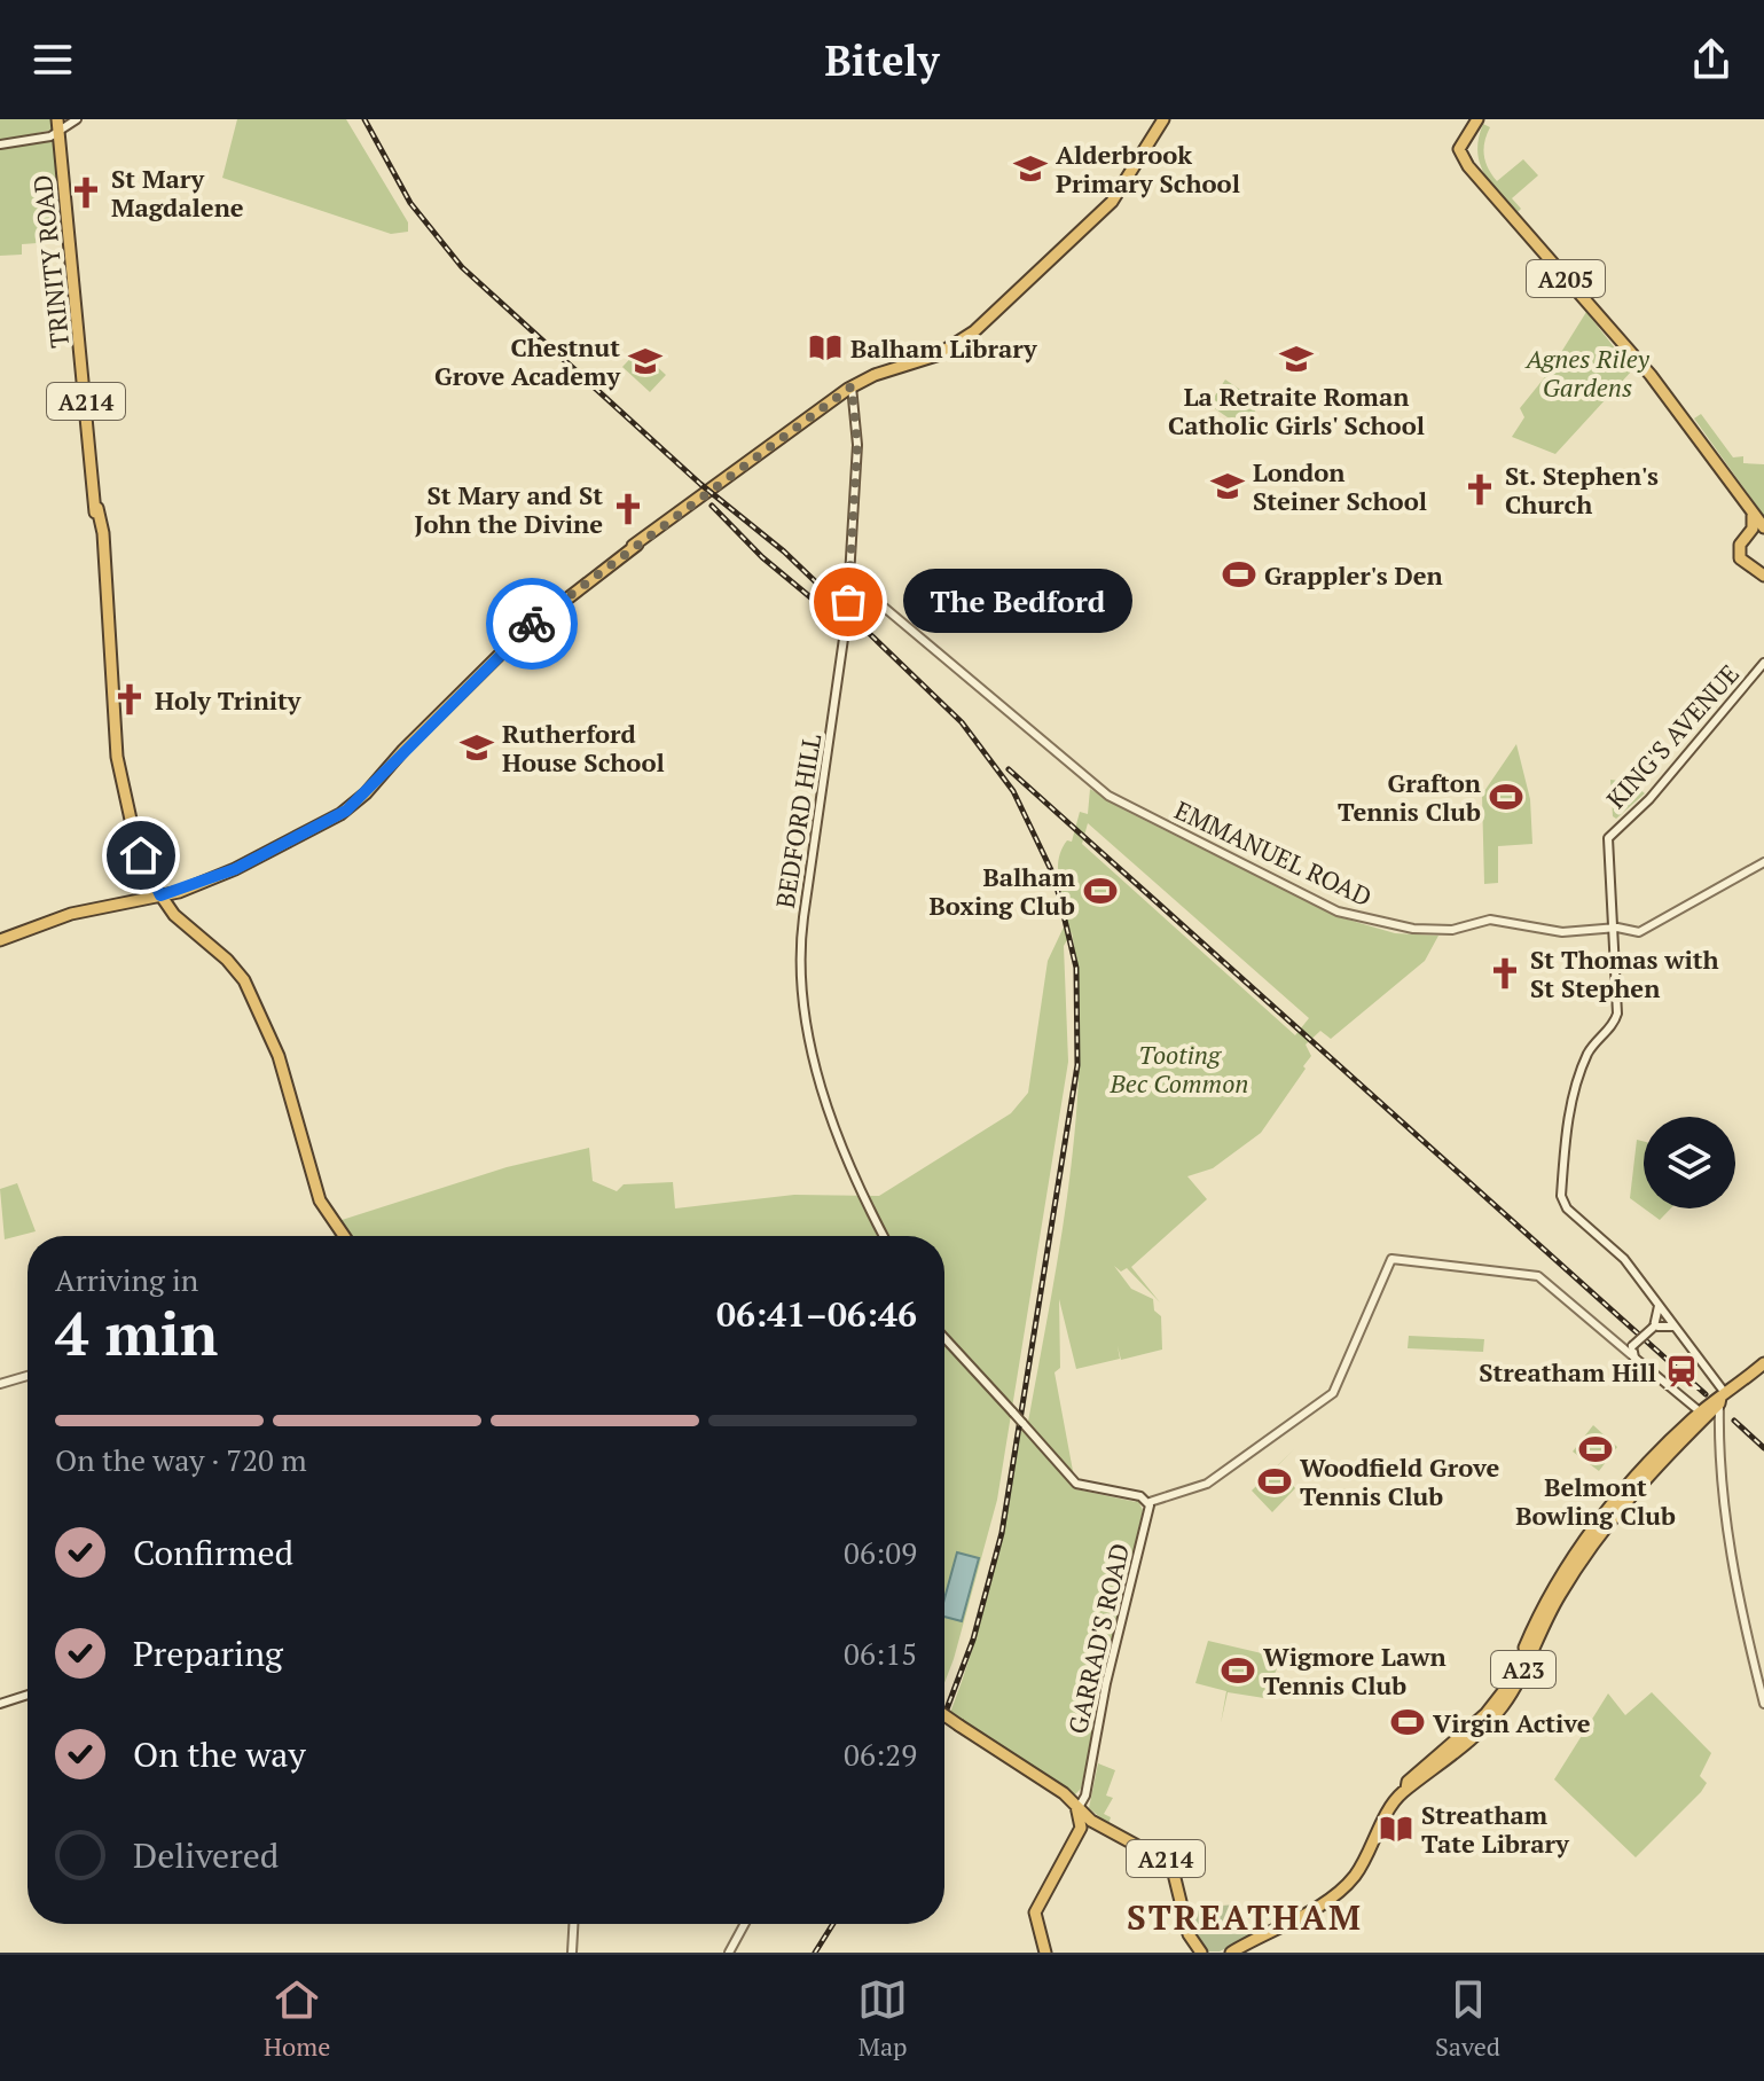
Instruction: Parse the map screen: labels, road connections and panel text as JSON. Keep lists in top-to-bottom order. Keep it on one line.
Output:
{"streets":{"highway":["TRINITY ROAD","A205","A214","A23"],"main road":["KING'S AVENUE","BEDFORD HILL","EMMANUEL ROAD","GARRAD'S ROAD"]},"crossings":[["TRINITY ROAD","A214"],["A214","GARRAD'S ROAD"],["KING'S AVENUE","EMMANUEL ROAD"],["BEDFORD HILL","EMMANUEL ROAD"]],"districts":["STREATHAM"],"parks":["Agnes Riley Gardens","Tooting Bec Common"],"places":{"school or university":["Alderbrook Primary School","La Retraite Roman Catholic Girls' School","Chestnut Grove Academy","London Steiner School","Rutherford House School"],"church":["St Mary Magdalene","St. Stephen's Church","St Mary and St John the Divine","Holy Trinity","St Thomas with St Stephen"],"library":["Balham Library","Streatham Tate Library"],"sports":["Grappler's Den","Grafton Tennis Club","Balham Boxing Club","Belmont Bowling Club","Woodfield Grove Tennis Club","Wigmore Lawn Tennis Club","Virgin Active"],"other":["The Bedford"],"station":["Streatham Hill"]},"page":{"header":"Bitely","bubble":"The Bedford","heading":["4 min","Arriving in","06:41–06:46"],"bar":"On the way · 720 m","list":[["Confirmed","06:09"],["Preparing","06:15"],["On the way","06:29"],"Delivered"],"tabs":["Home","Map","Saved"]}}
